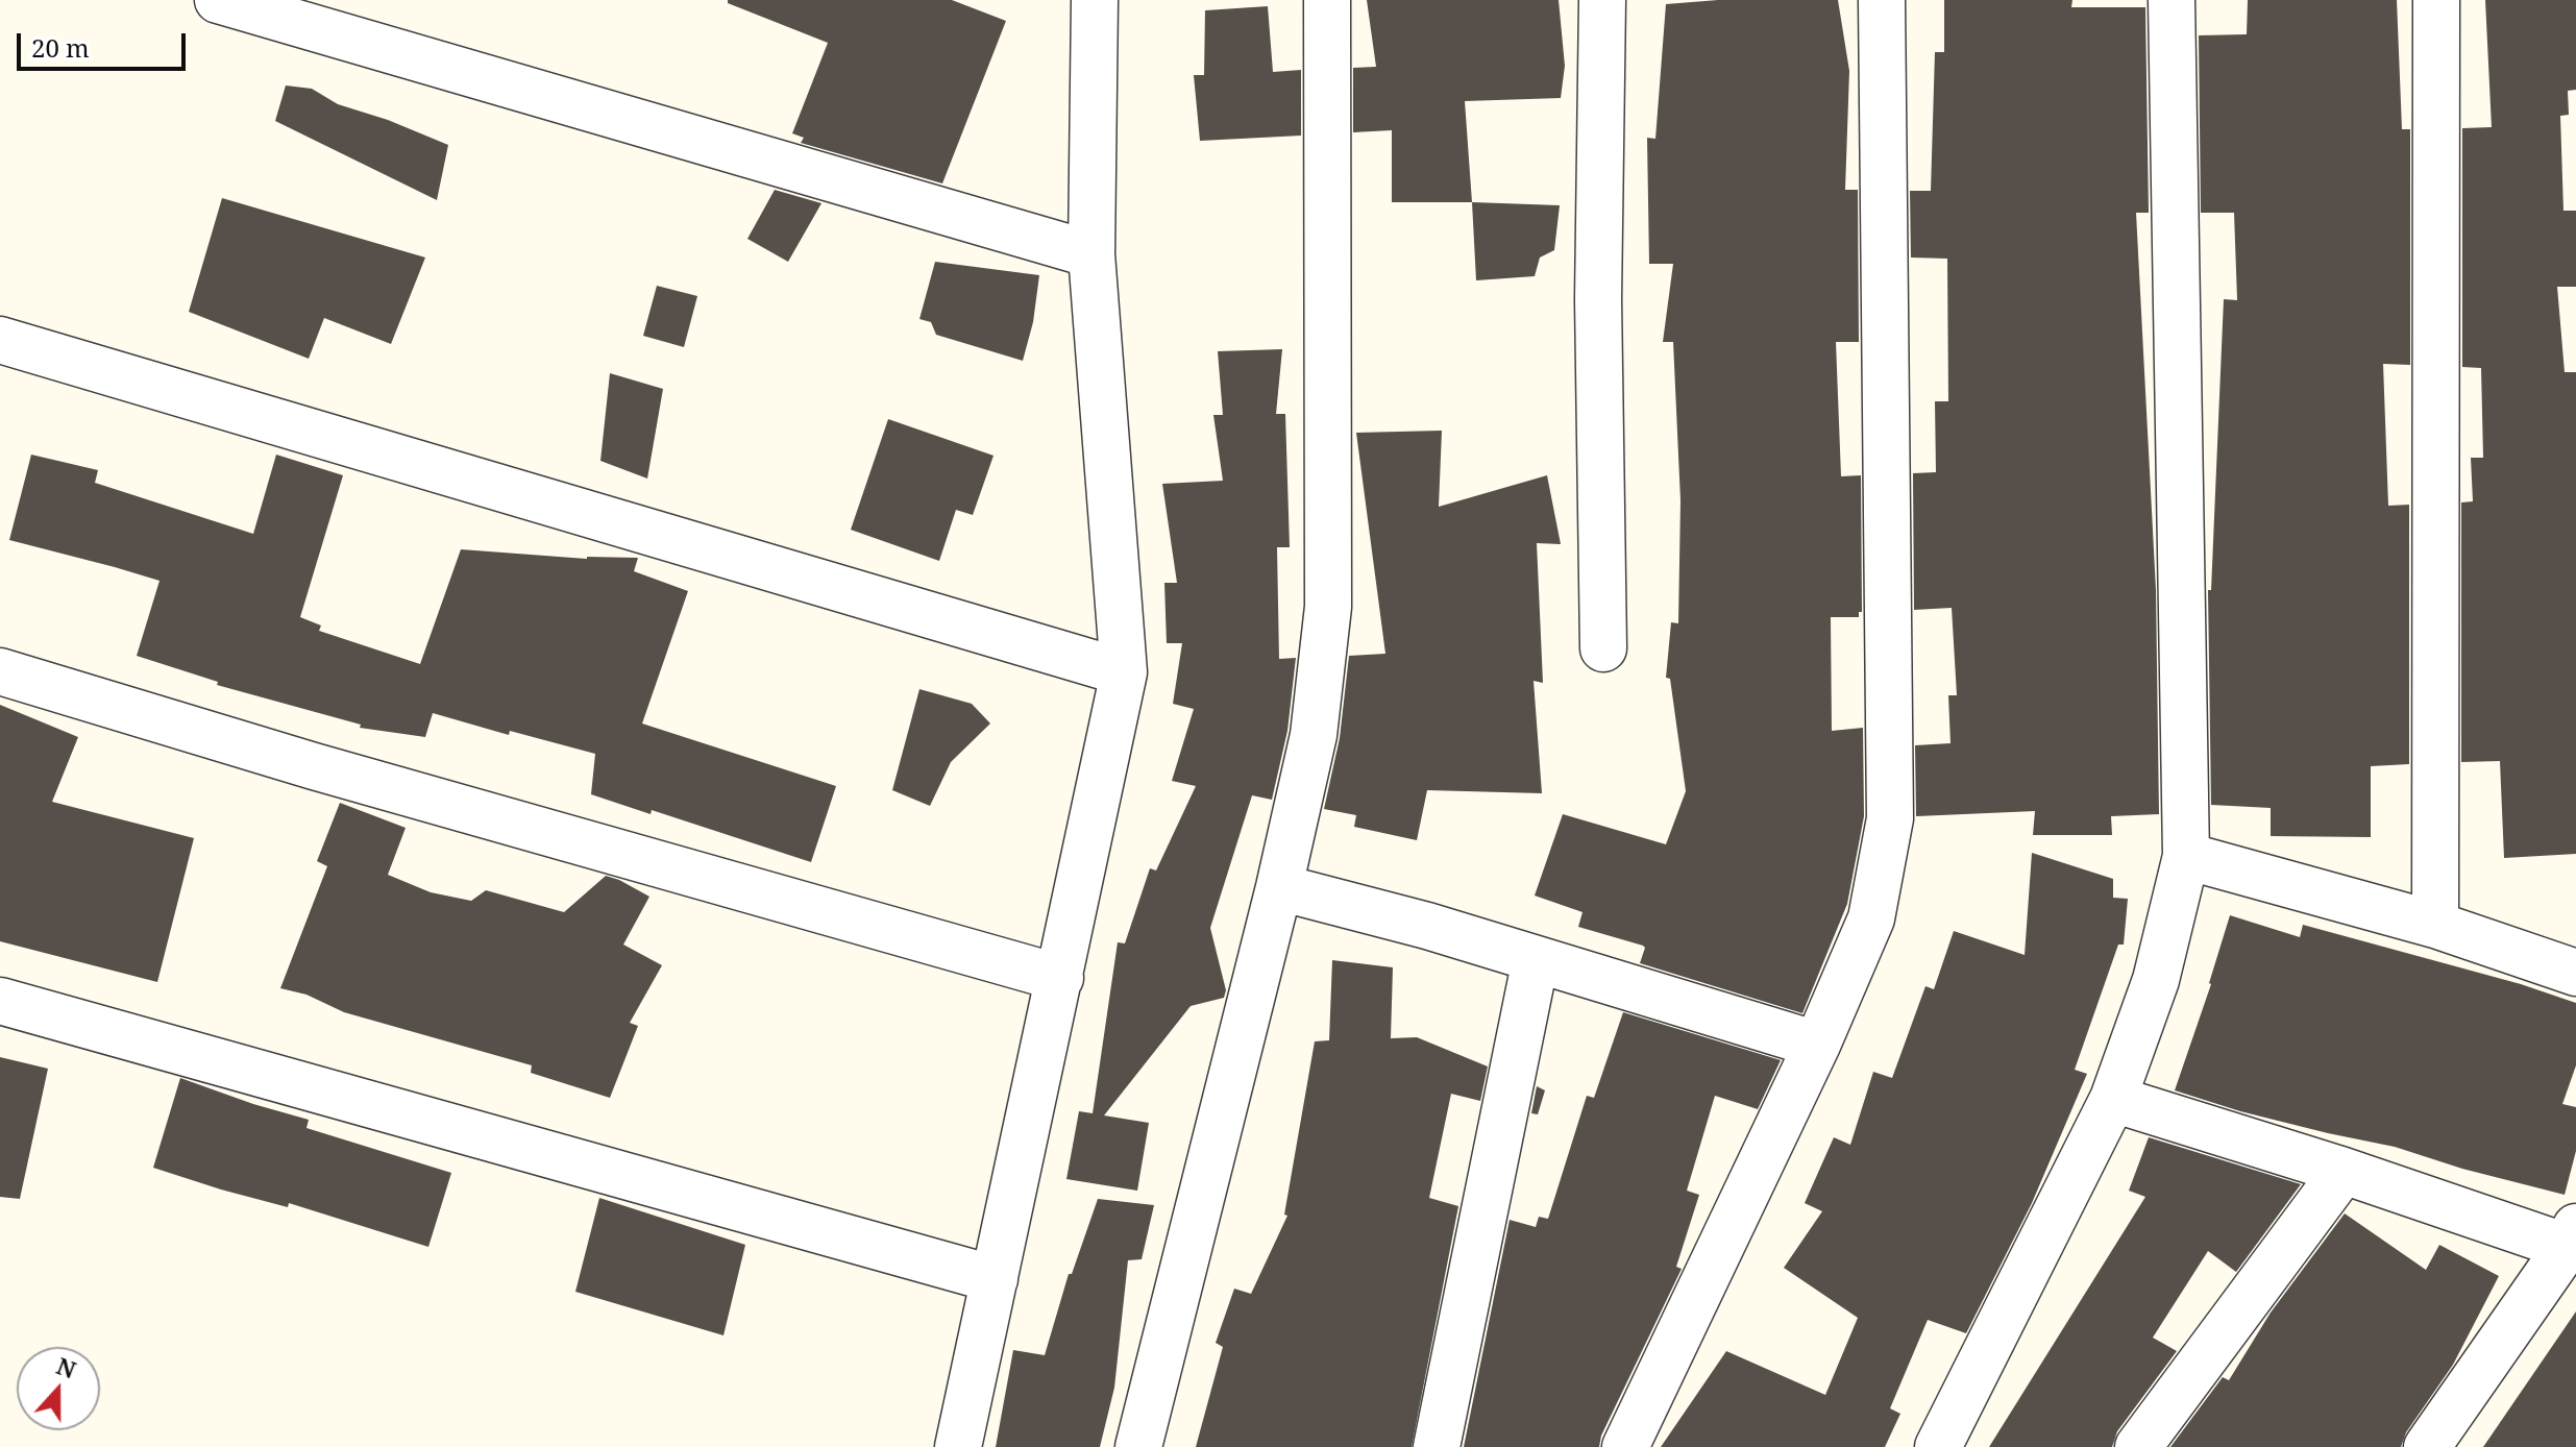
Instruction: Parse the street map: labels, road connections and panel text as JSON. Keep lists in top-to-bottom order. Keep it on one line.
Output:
{"scale_bar":"20 m","north":"top"}
